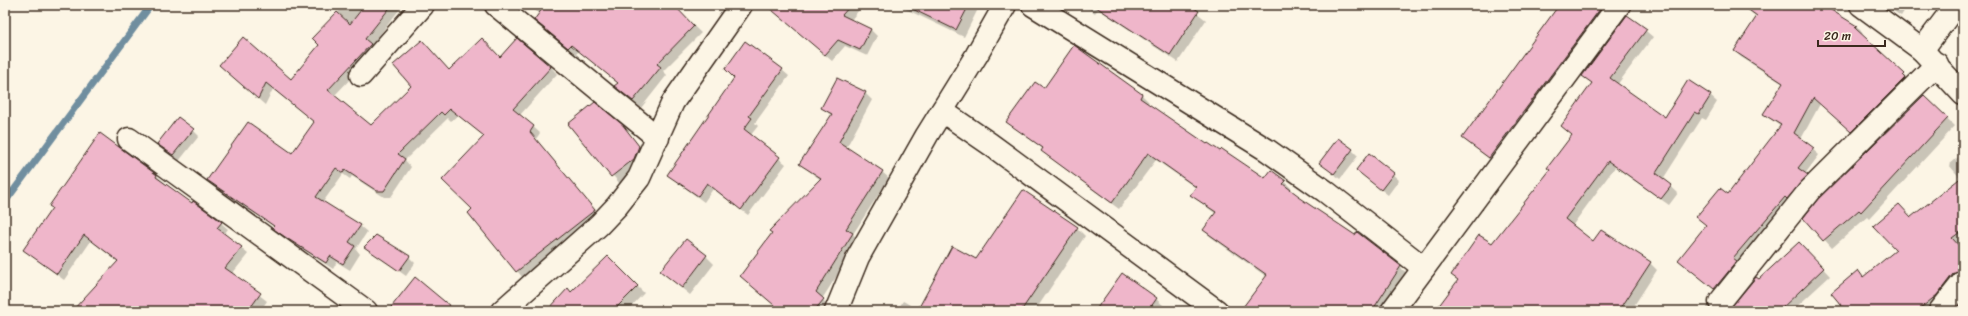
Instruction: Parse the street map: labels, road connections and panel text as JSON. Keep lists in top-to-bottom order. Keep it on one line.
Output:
{"scale_bar":"20 m"}
